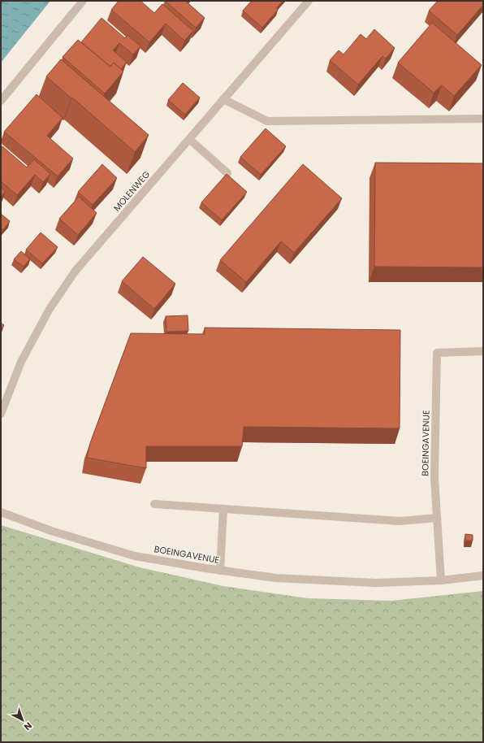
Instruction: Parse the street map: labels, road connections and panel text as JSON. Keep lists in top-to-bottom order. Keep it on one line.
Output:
{"streets":{"street":["MOLENWEG","BOEINGAVENUE"]},"north":"bottom right"}
